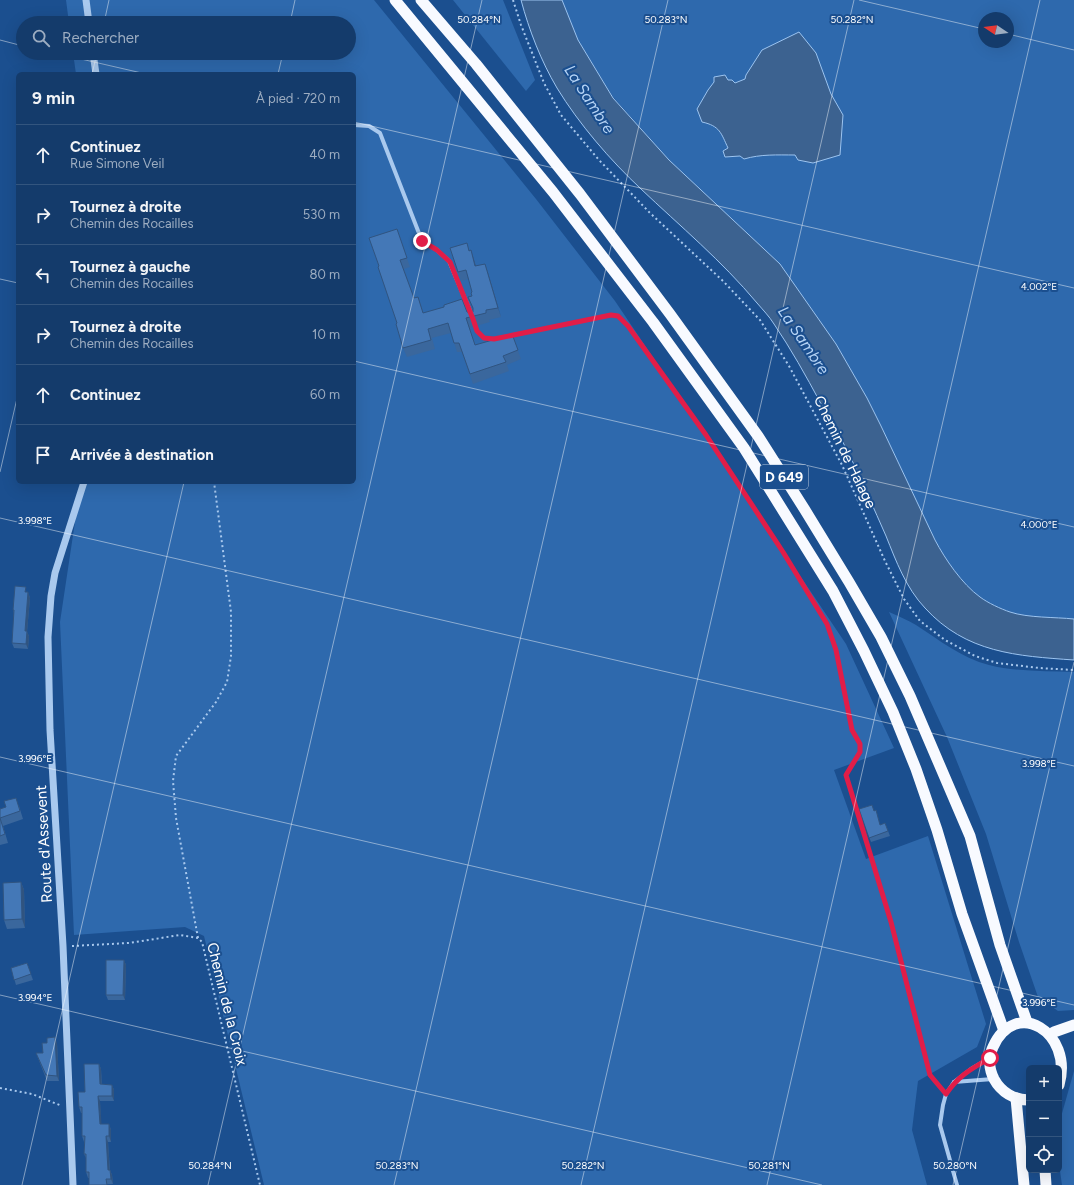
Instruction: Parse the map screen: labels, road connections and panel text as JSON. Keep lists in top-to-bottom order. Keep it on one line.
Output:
{"streets":{"highway":["D 649"],"street":["Route d'Assevent"],"path":["Chemin de Halage","Chemin de la Croix"]},"crossings":[["Route d'Assevent","Chemin de la Croix"]],"water":["La Sambre"],"north":"left","page":{"search":"Rechercher","heading":["9 min","À pied · 720 m"],"list":[["Continuez","Rue Simone Veil","40 m"],["Tournez à droite","Chemin des Rocailles","530 m"],["Tournez à gauche","Chemin des Rocailles","80 m"],["Tournez à droite","Chemin des Rocailles","10 m"],["Continuez","60 m"],"Arrivée à destination"],"map_buttons":["+","−"]},"coordinates":["50.284°N","50.283°N","50.282°N","4.002°E","3.998°E","4.000°E","3.996°E","3.994°E","50.281°N","50.280°N"]}
